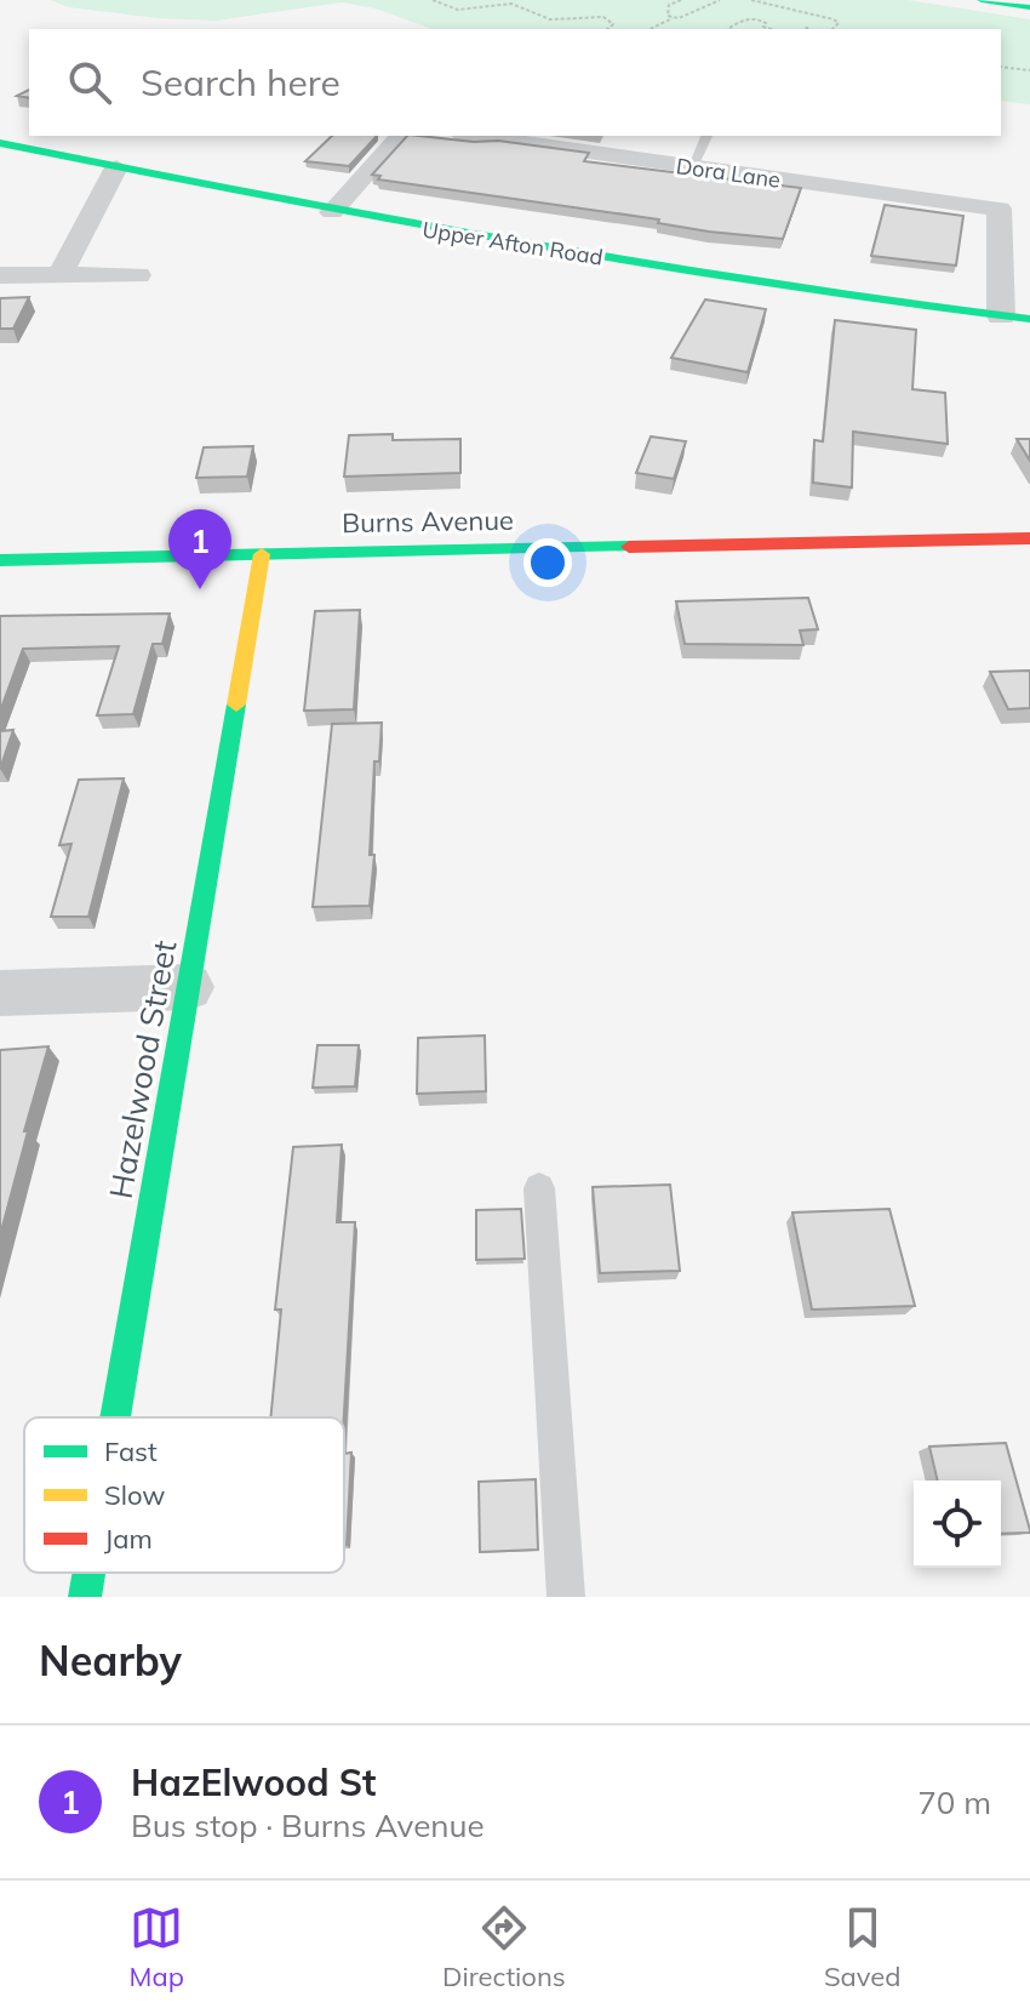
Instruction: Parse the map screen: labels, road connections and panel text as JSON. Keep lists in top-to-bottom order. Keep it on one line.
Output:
{"streets":{"main road":["Upper Afton Road","Burns Avenue","Hazelwood Street"],"street":["Dora Lane"]},"crossings":[["Dora Lane","Upper Afton Road"],["Burns Avenue","Hazelwood Street"]],"legend":["Fast","Slow","Jam"],"page":{"search":"Search here","pins":"1","heading":"Nearby","list":[{"mark":"1","name":"HazElwood St","note":"Bus stop · Burns Avenue","value":"70 m"}],"nav":["Map","Directions","Saved"]}}
